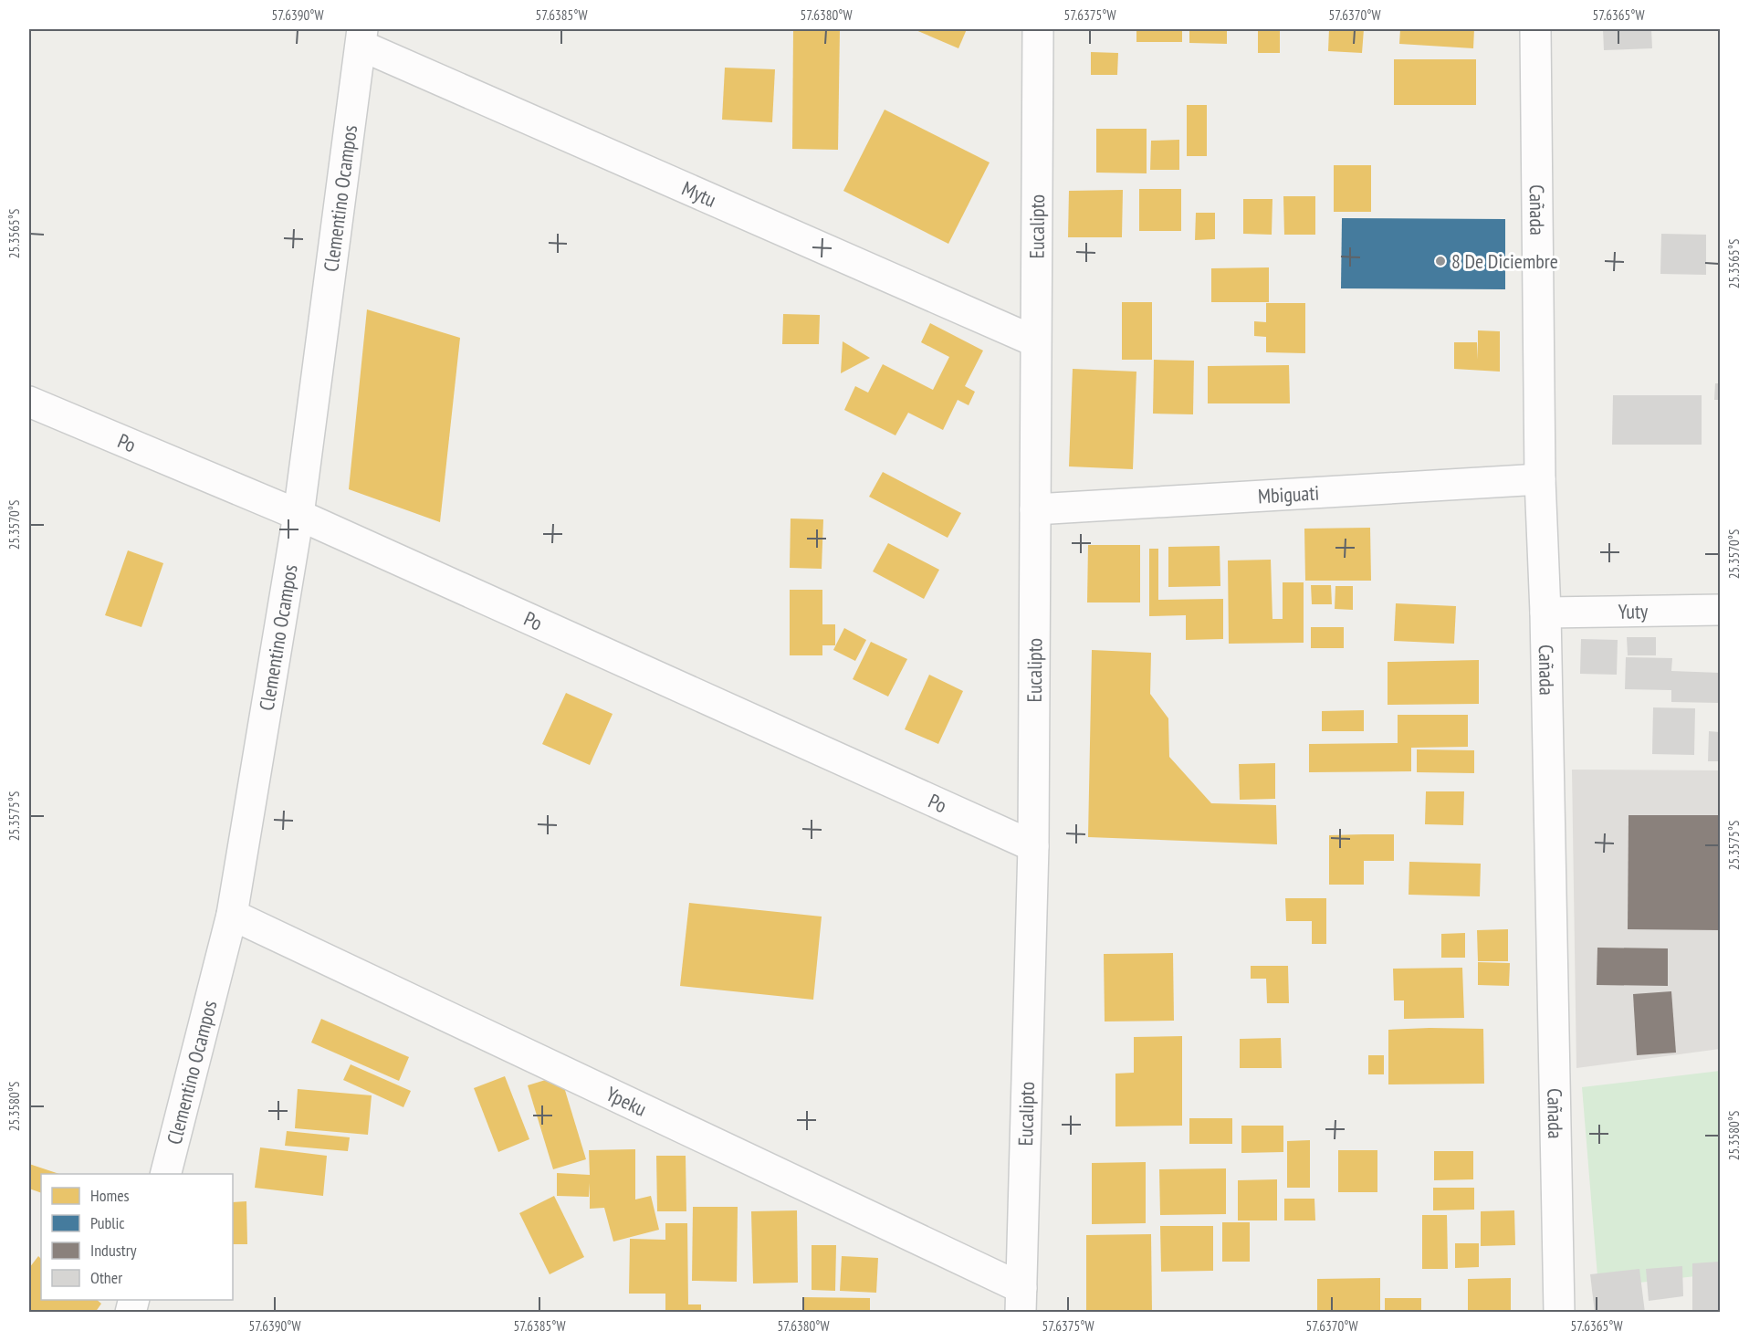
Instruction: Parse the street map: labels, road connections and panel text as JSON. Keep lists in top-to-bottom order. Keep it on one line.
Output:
{"streets":{"street":["Mytu","Clementino Ocampos","Cañada","Eucalipto","Po","Mbiguati","Yuty","Ypeku"]},"crossings":[["Mytu","Clementino Ocampos"],["Mytu","Eucalipto"],["Clementino Ocampos","Po"],["Clementino Ocampos","Ypeku"],["Cañada","Mbiguati"],["Cañada","Yuty"],["Eucalipto","Po"],["Eucalipto","Mbiguati"],["Eucalipto","Ypeku"]],"places":["8 De Diciembre"],"legend":["Homes","Public","Industry","Other"],"coordinates":["57.6390°W","57.6385°W","57.6380°W","57.6375°W","57.6370°W","57.6365°W","25.3565°S","25.3570°S","25.3575°S","25.3580°S"]}
